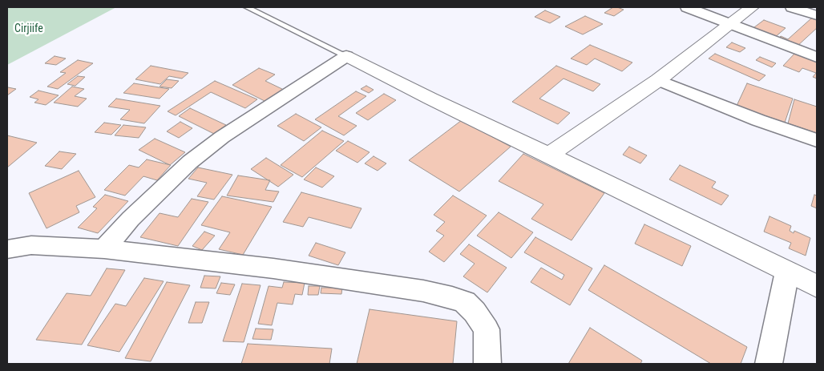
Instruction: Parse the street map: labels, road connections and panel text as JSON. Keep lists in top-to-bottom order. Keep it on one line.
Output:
{"parks":["Cirjiife"]}
